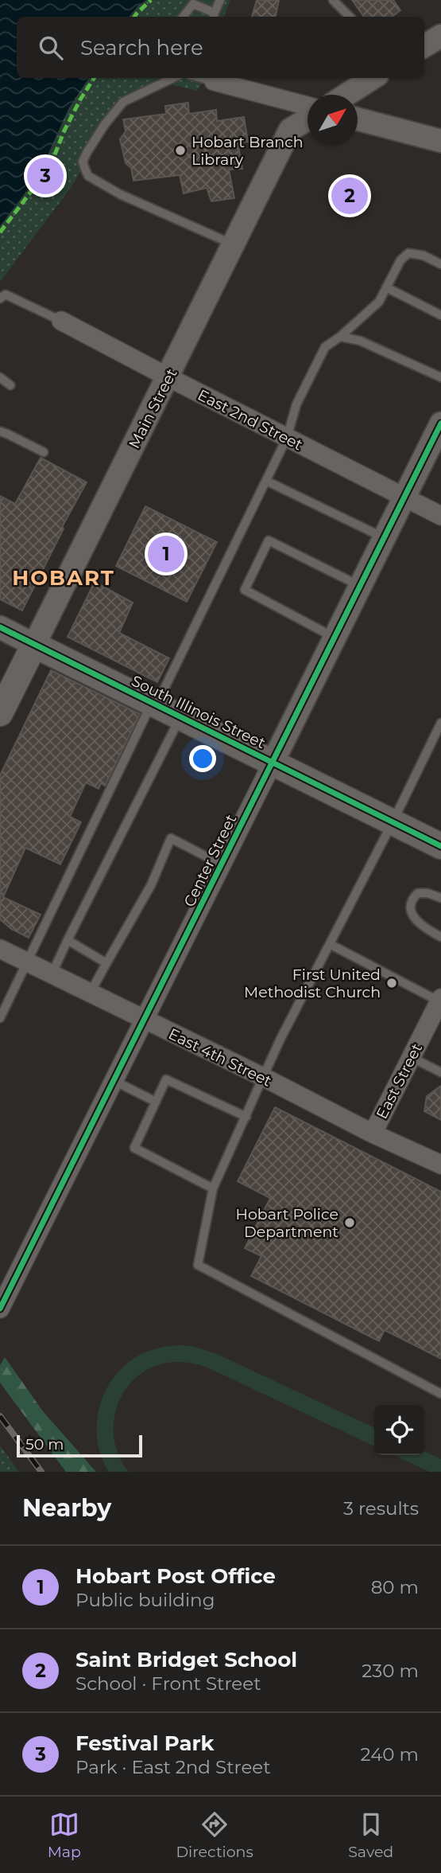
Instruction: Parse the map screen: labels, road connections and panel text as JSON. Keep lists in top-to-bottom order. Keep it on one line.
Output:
{"streets":{"main road":["Main Street","South Illinois Street"],"street":["East 2nd Street","Center Street","East 4th Street","East Street"]},"crossings":[["Main Street","East 2nd Street"],["Main Street","South Illinois Street"],["East 2nd Street","Center Street"],["South Illinois Street","Center Street"],["Center Street","East 4th Street"],["East 4th Street","East Street"]],"districts":["HOBART"],"places":["Hobart Branch Library","First United Methodist Church","Hobart Police Department"],"scale_bar":"50 m","north":"top right","page":{"search":"Search here","pins":["3","2","1"],"scale":"50 m","heading":["Nearby","3 results"],"list":[{"mark":"1","name":"Hobart Post Office","note":"Public building","value":"80 m"},{"mark":"2","name":"Saint Bridget School","note":"School · Front Street","value":"230 m"},{"mark":"3","name":"Festival Park","note":"Park · East 2nd Street","value":"240 m"}],"nav":["Map","Directions","Saved"]}}
